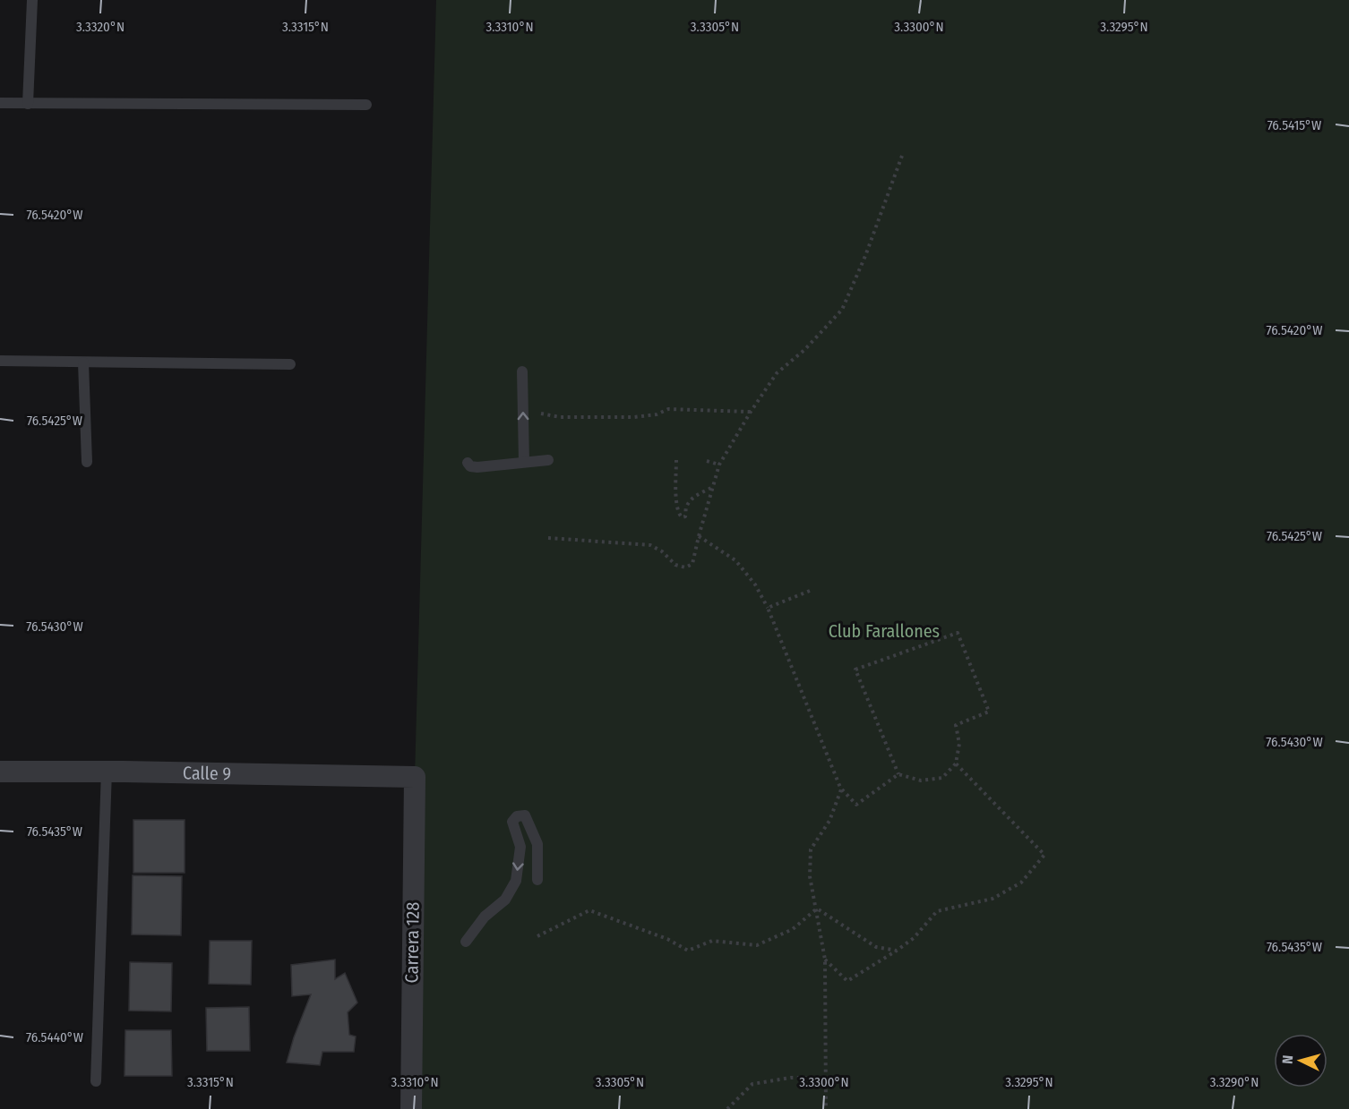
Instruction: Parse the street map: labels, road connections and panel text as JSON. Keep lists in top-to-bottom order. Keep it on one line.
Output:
{"streets":{"street":["Calle 9","Carrera 128"]},"crossings":[["Calle 9","Carrera 128"]],"parks":["Club Farallones"],"north":"left","coordinates":["3.3320°N","3.3315°N","3.3310°N","3.3305°N","3.3300°N","3.3295°N","76.5415°W","76.5420°W","76.5425°W","76.5430°W","76.5435°W","76.5440°W","3.3290°N"]}
